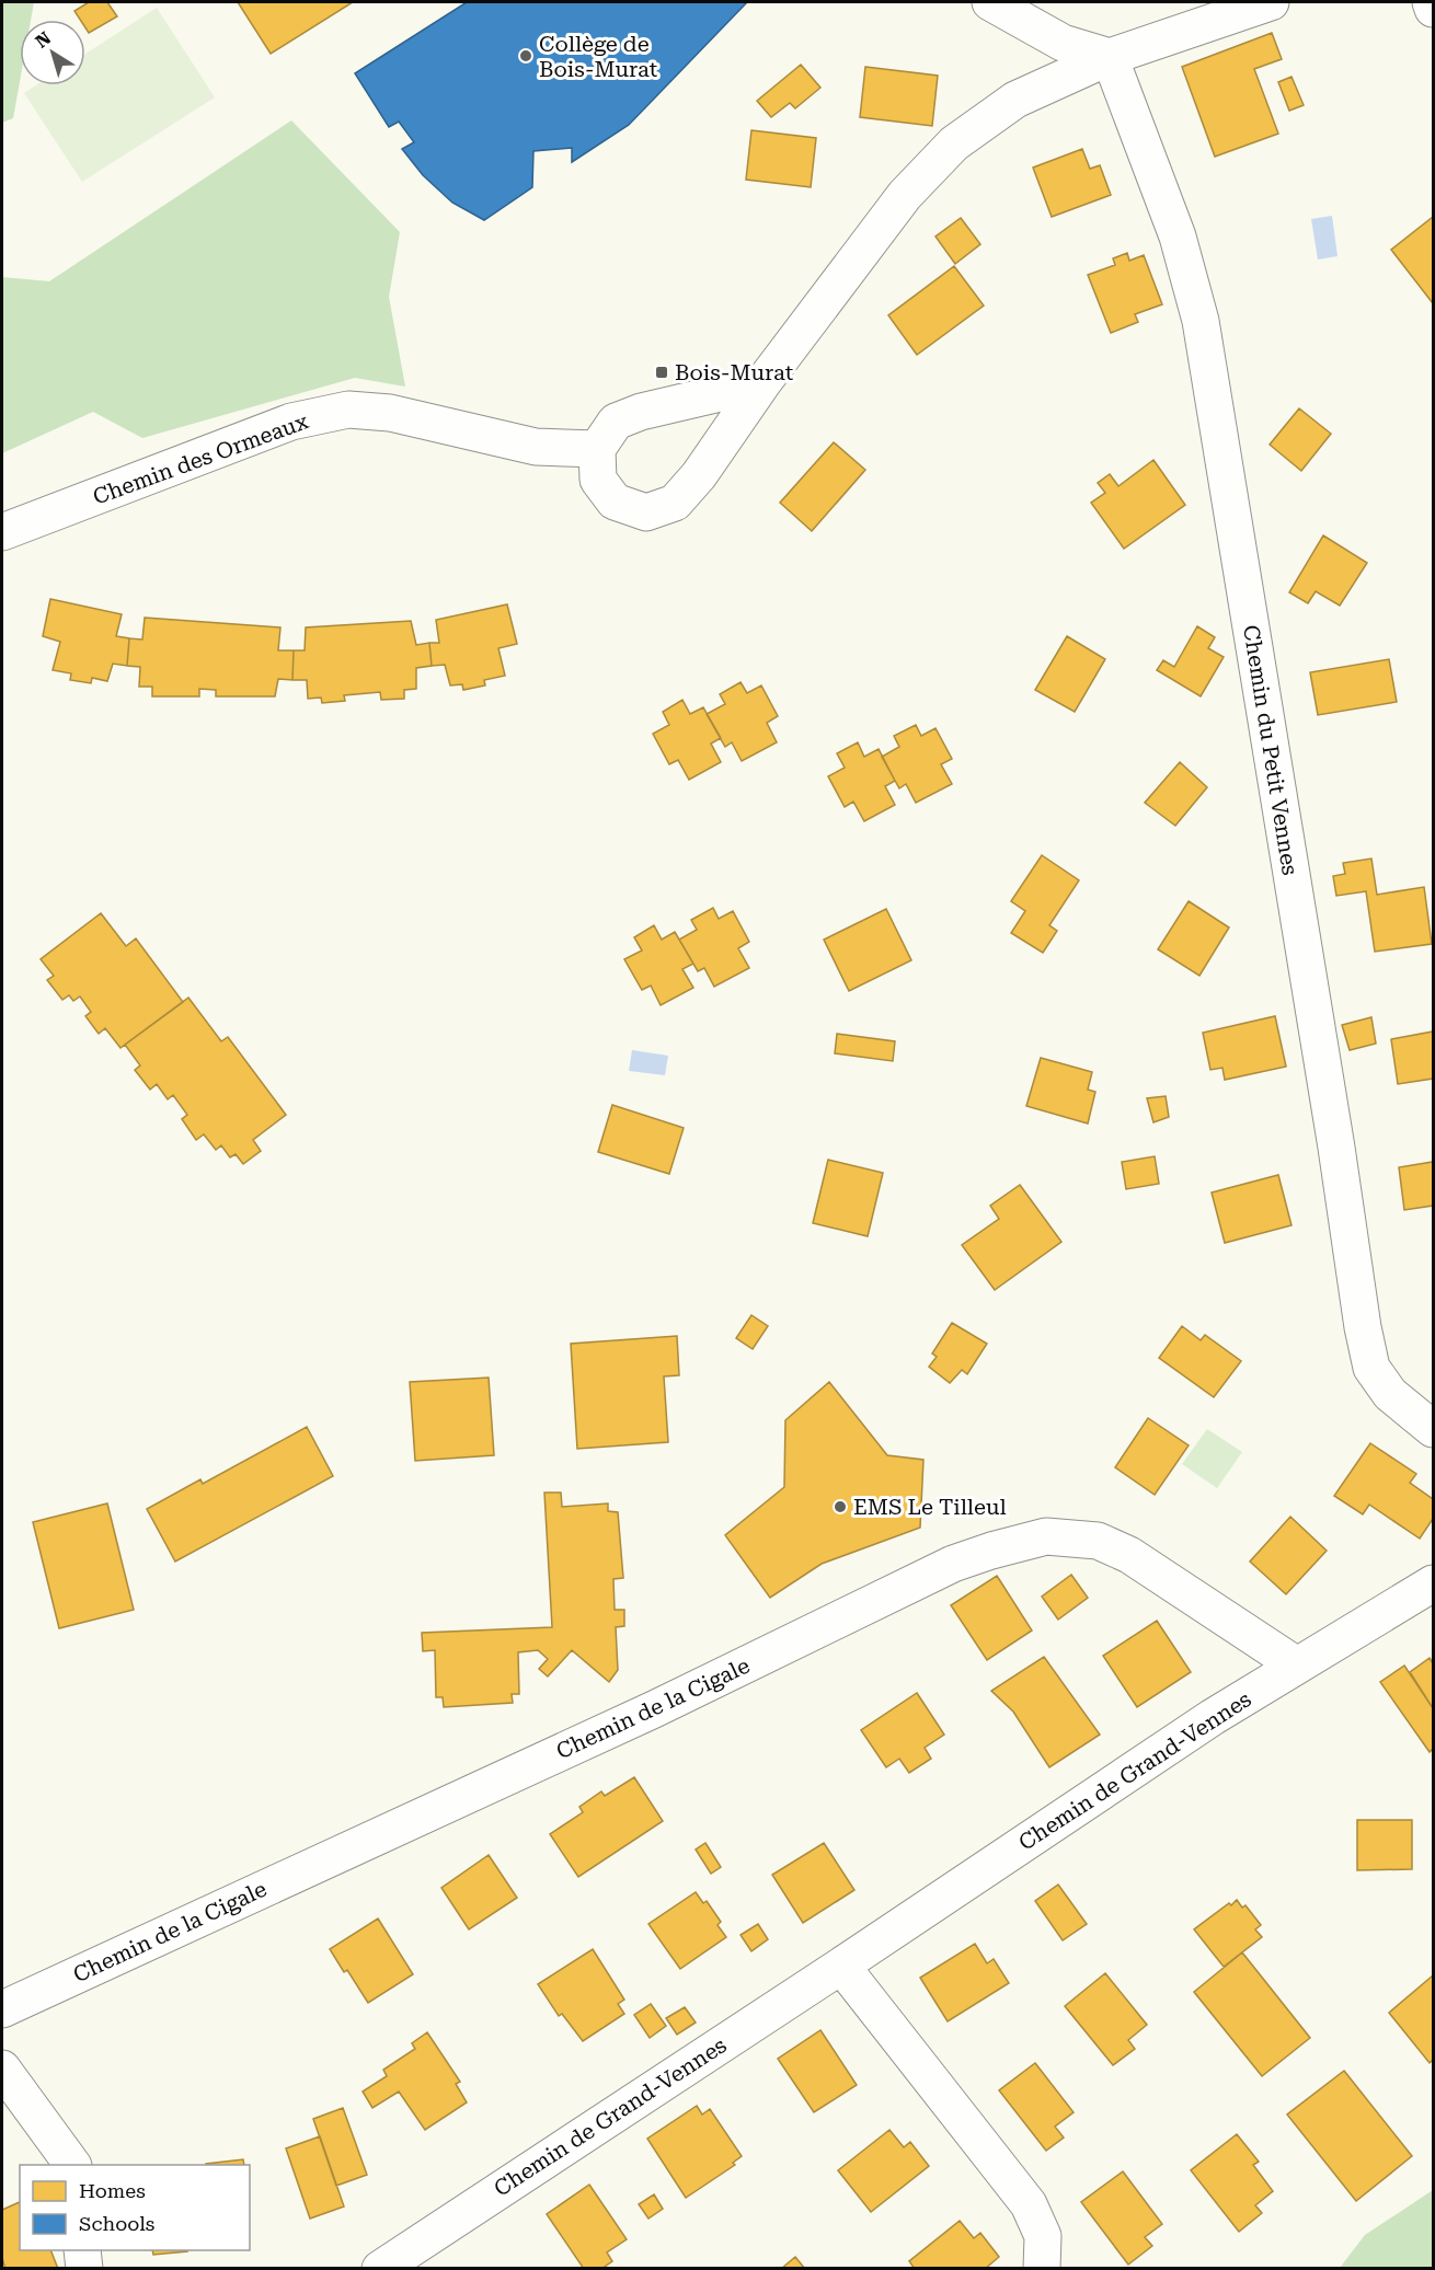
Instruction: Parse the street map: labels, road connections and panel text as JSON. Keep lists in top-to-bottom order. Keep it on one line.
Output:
{"streets":{"street":["Chemin des Ormeaux","Chemin du Petit Vennes","Chemin de la Cigale","Chemin de Grand-Vennes"]},"crossings":[["Chemin de la Cigale","Chemin de Grand-Vennes"]],"places":{"other":["Collège de Bois-Murat","EMS Le Tilleul"],"transit":["Bois-Murat"]},"legend":["Homes","Schools"],"north":"top left"}
